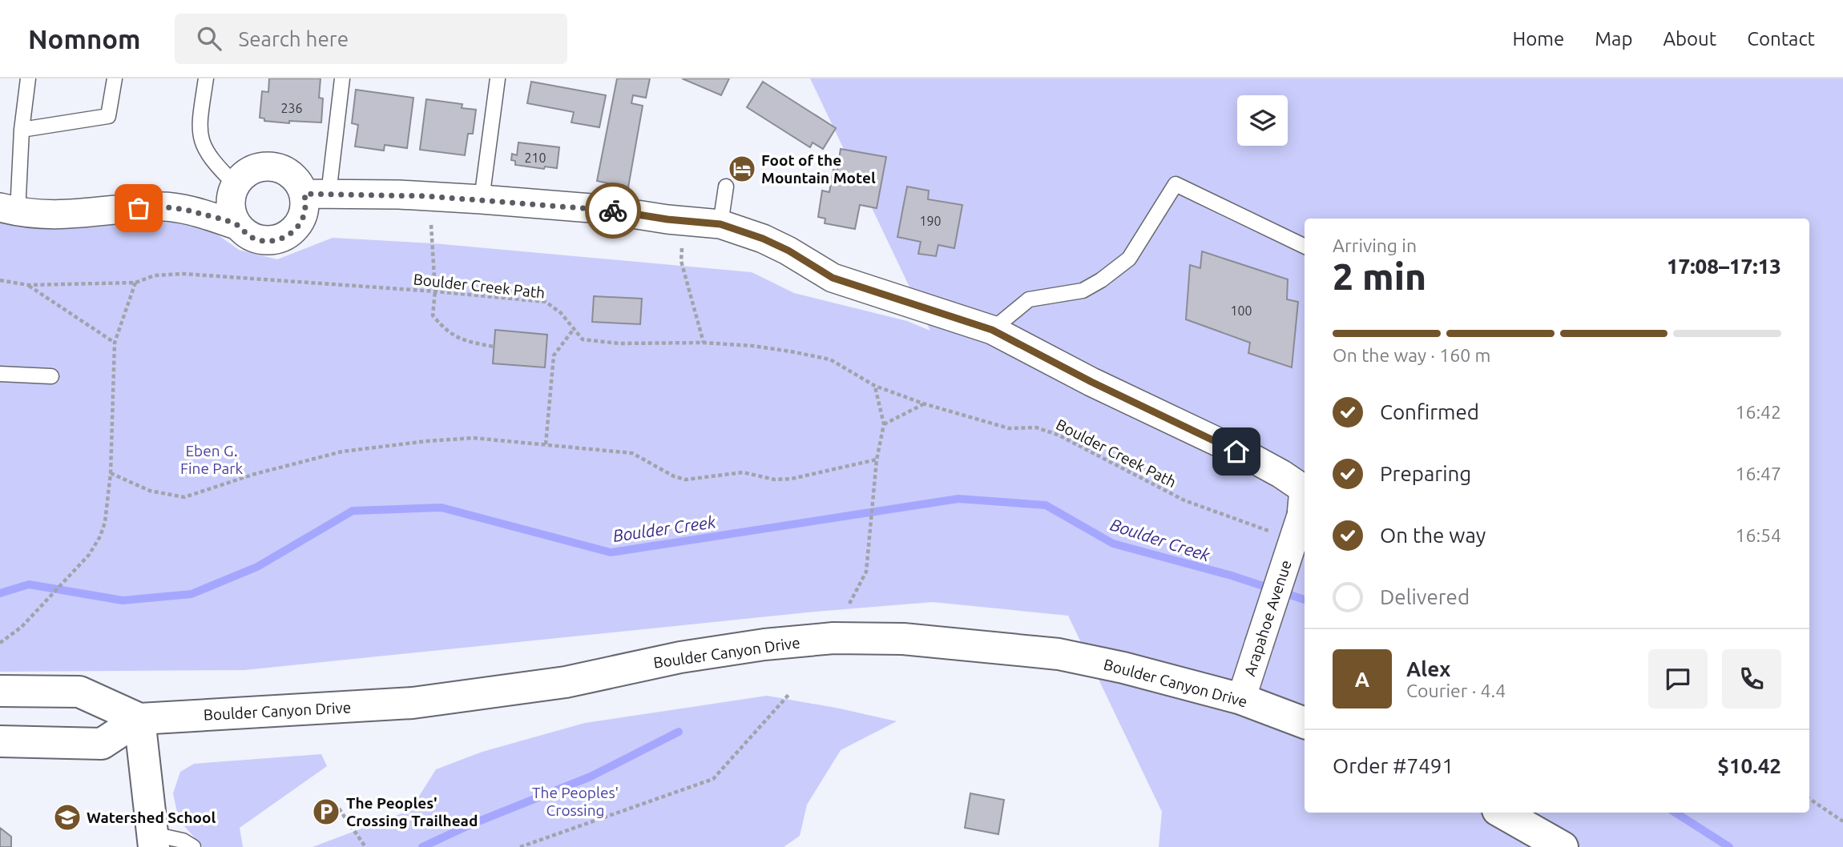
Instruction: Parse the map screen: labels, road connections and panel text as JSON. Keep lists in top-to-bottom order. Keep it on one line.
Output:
{"streets":{"main road":["Boulder Canyon Drive"],"street":["Arapahoe Avenue"],"path":["Boulder Creek Path"]},"crossings":[["Arapahoe Avenue","Boulder Canyon Drive"]],"water":["Boulder Creek"],"parks":["Eben G. Fine Park","The Peoples' Crossing"],"places":{"hotel":["Foot of the Mountain Motel"],"parking":["The Peoples' Crossing Trailhead"],"school or university":["Watershed School"]},"house_numbers":["236","210","190","100"],"page":{"header":"Nomnom","search":"Search here","nav":["Home","Map","About","Contact"],"heading":["2 min","Arriving in","17:08–17:13"],"panel":["Alex","Courier · 4.4","Order #7491","$10.42"],"bar":"On the way · 160 m","list":[["Confirmed","16:42"],["Preparing","16:47"],["On the way","16:54"],"Delivered"],"round":"A"}}
